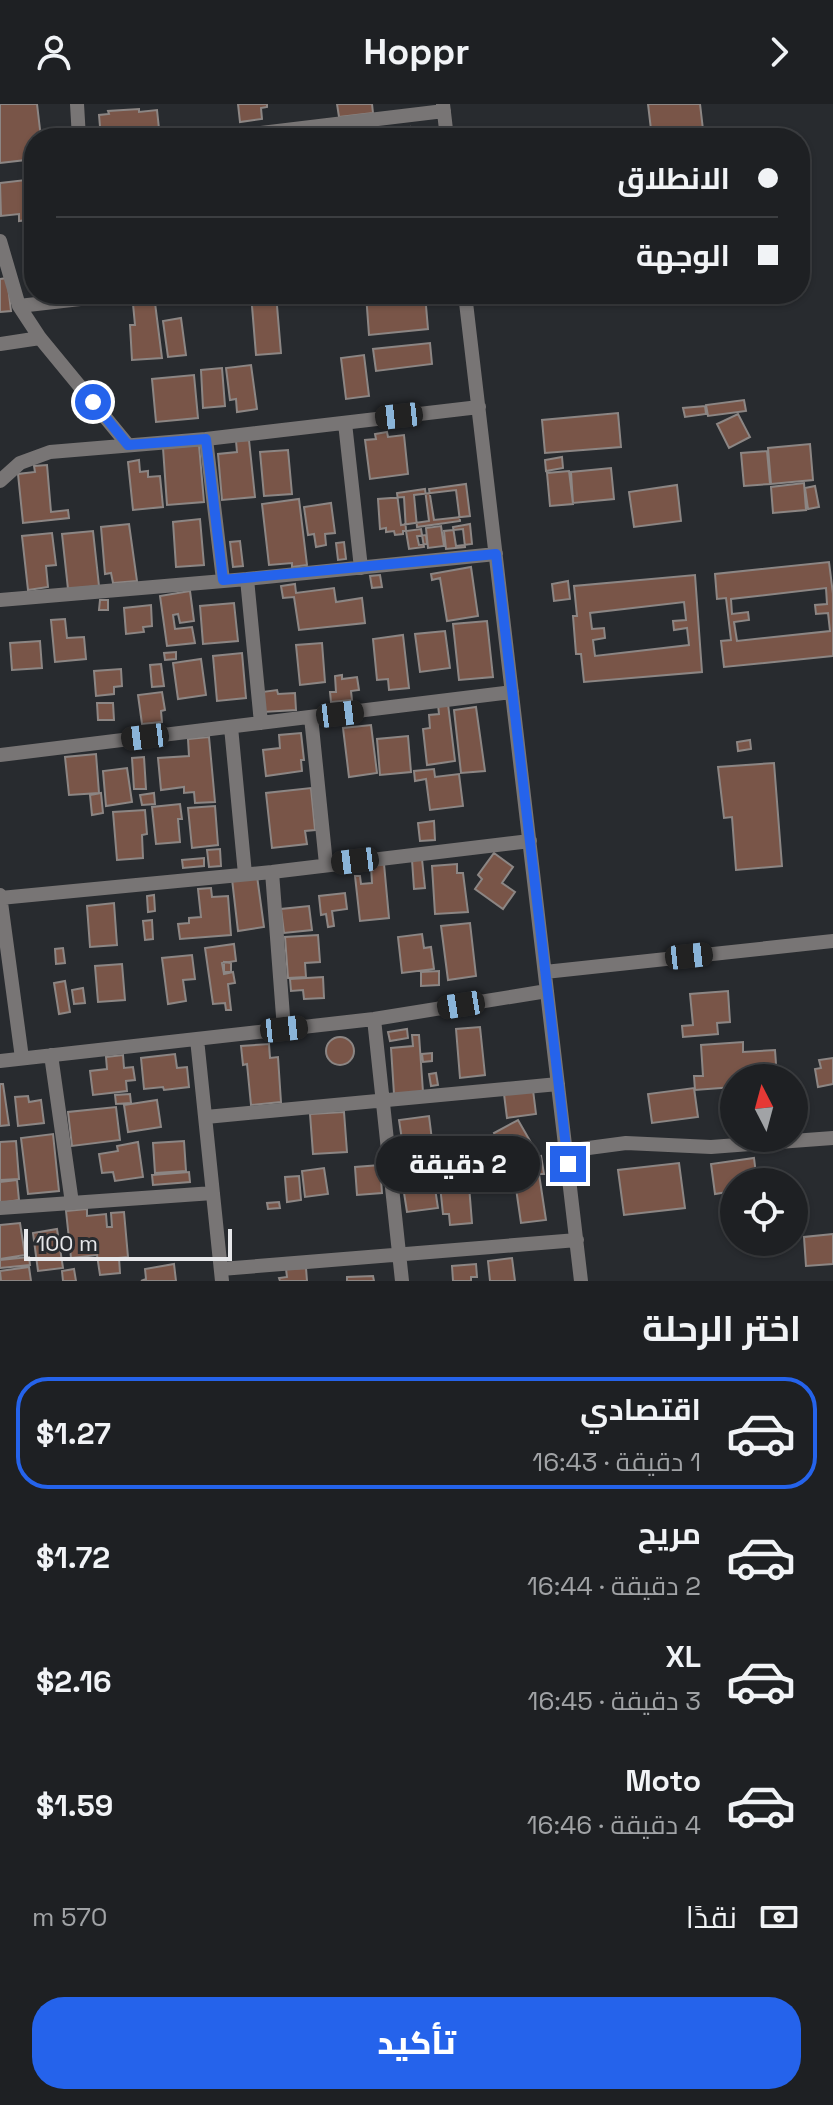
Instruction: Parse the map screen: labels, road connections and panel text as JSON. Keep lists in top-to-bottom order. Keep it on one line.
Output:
{"scale_bar":"100 m","north":"top","page":{"header":"Hoppr","banner":["الانطلاق","الوجهة"],"bubble":"2 دقيقة","scale":"100 m","heading":"اختر الرحلة","list":[{"name":"اقتصادي","note":"1 دقيقة · 16:43","value":"$1.27"},{"name":"مريح","note":"2 دقيقة · 16:44","value":"$1.72"},{"name":"XL","note":"3 دقيقة · 16:45","value":"$2.16"},{"name":"Moto","note":"4 دقيقة · 16:46","value":"$1.59"}],"pay":["نقدًا","570 m"],"buttons":"تأكيد"}}
